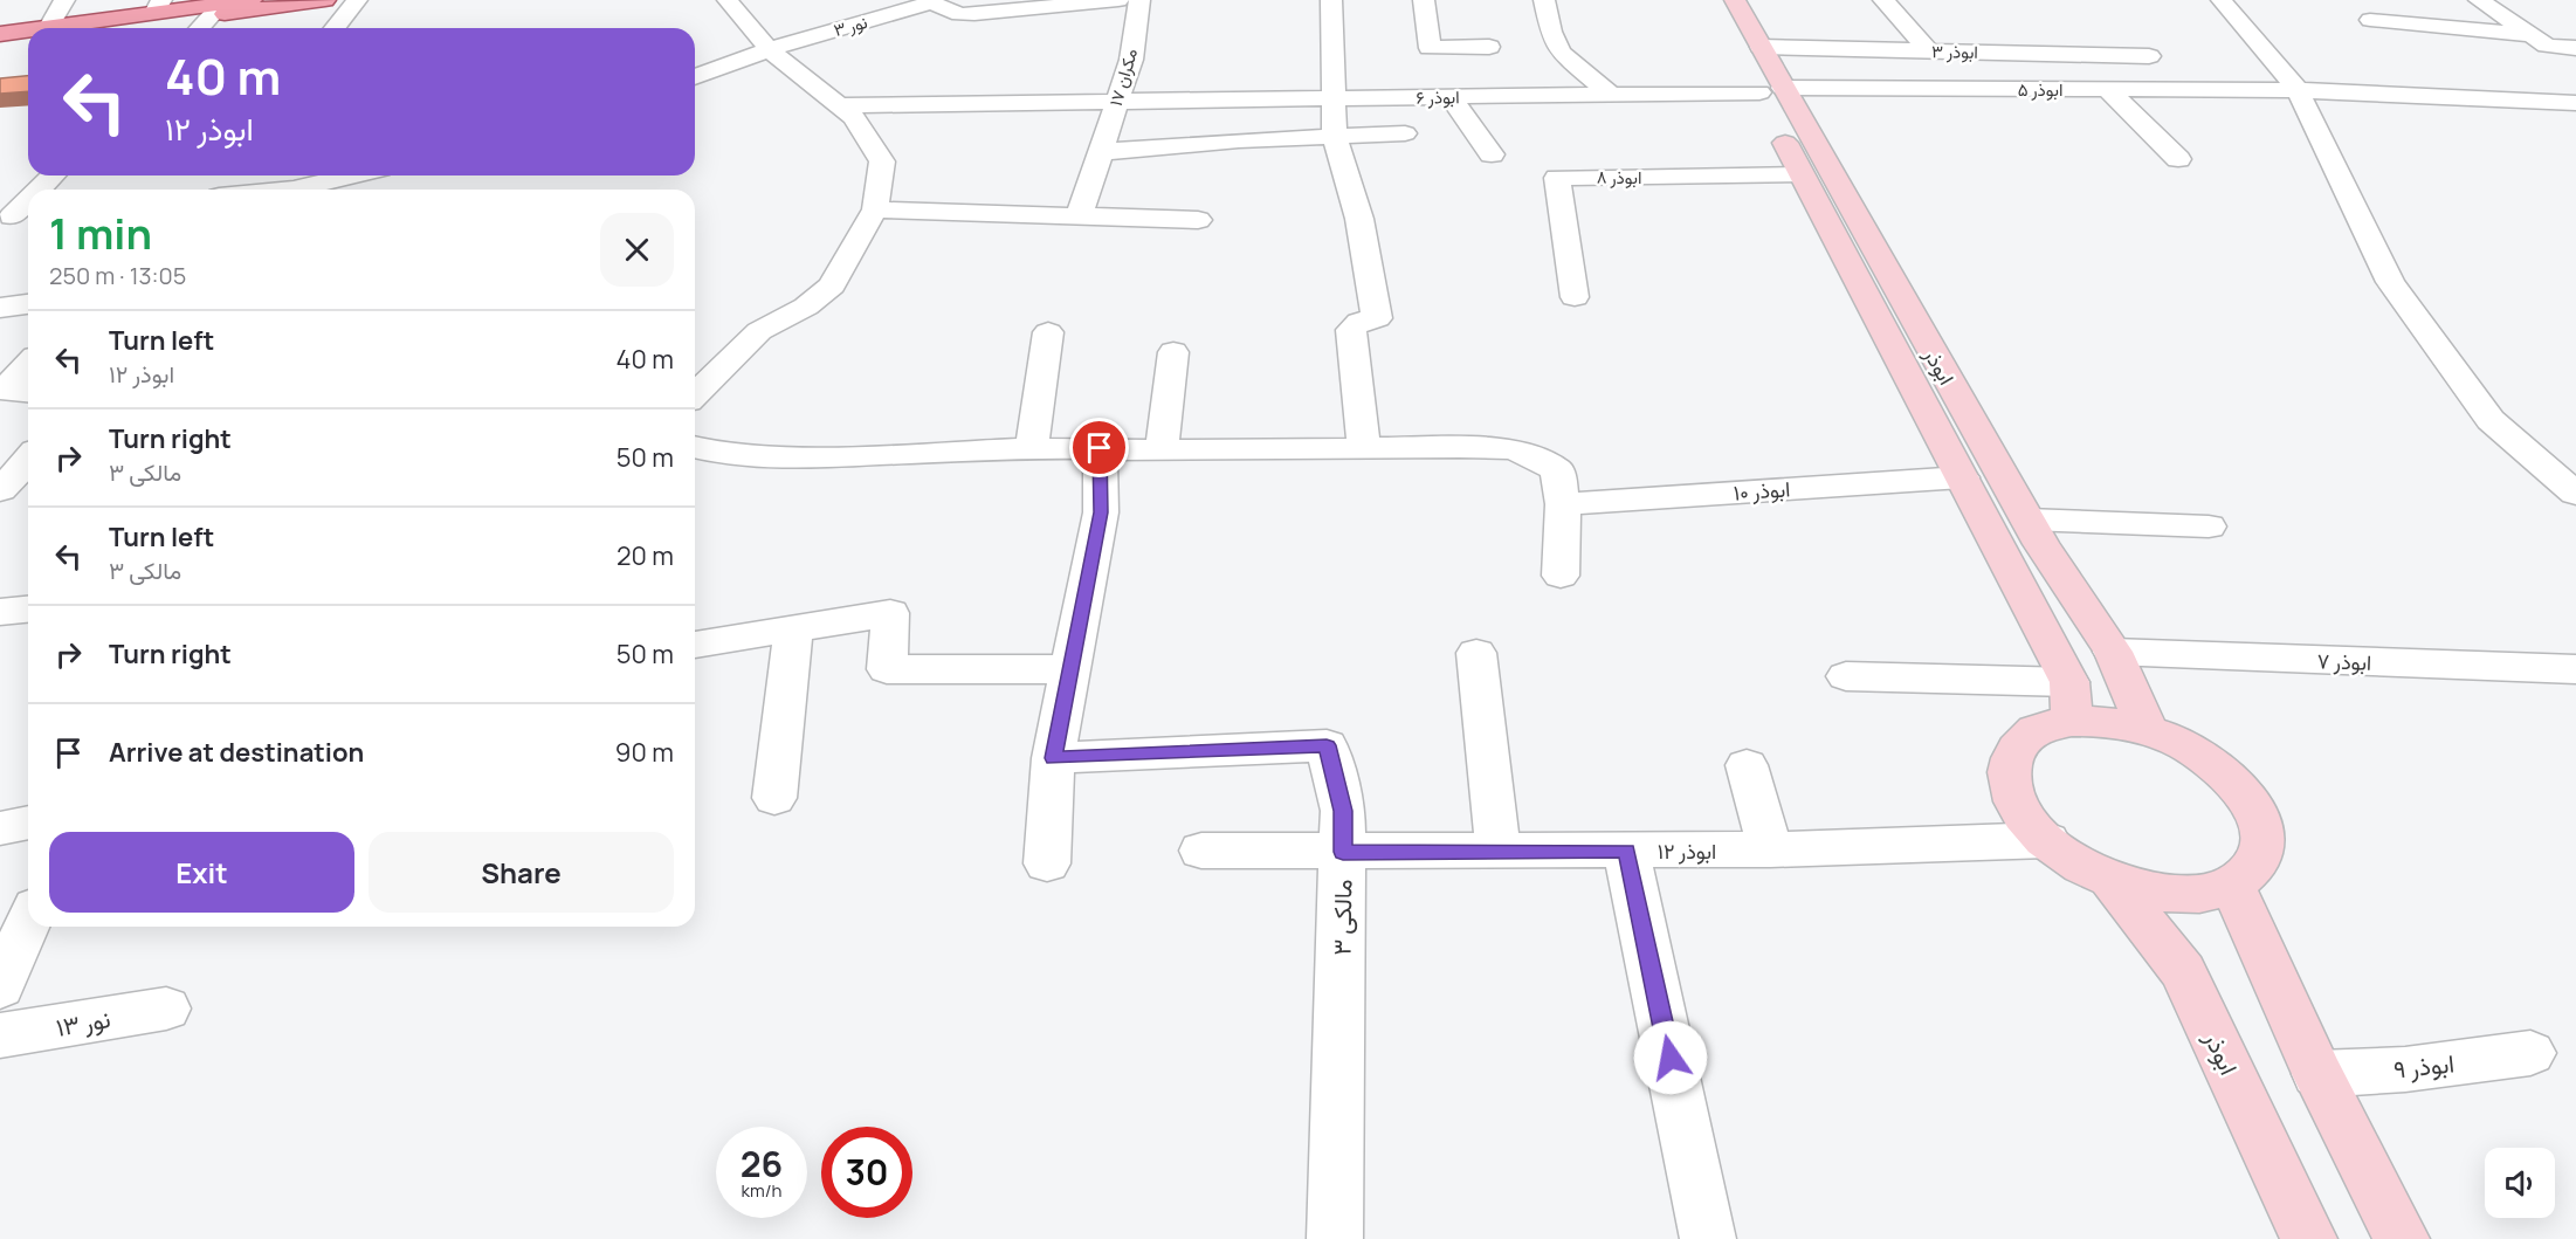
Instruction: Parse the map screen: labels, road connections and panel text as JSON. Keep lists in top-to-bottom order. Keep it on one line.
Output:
{"streets":{"main road":["ابوذر"],"street":["نور ۳","ابوذر ۳","مکران ۱۷","ابوذر ۵","ابوذر ۶","ابوذر ۸","ابوذر ۱۰","ابوذر ۷","ابوذر ۱۲","مالکی ۳","نور ۱۳","ابوذر ۹"]},"crossings":[["ابوذر ۳","ابوذر"],["مکران ۱۷","ابوذر ۶"],["ابوذر ۵","ابوذر ۶"],["ابوذر ۵","ابوذر"],["ابوذر ۶","ابوذر"],["ابوذر ۸","ابوذر"],["ابوذر","ابوذر ۱۰"],["ابوذر","ابوذر ۷"],["ابوذر","ابوذر ۱۲"],["ابوذر ۱۲","مالکی ۳"]],"page":{"turn":["40 m","ابوذر ۱۲"],"heading":["1 min","250 m · 13:05"],"list":[{"name":"Turn left","note":"ابوذر ۱۲","value":"40 m"},{"name":"Turn right","note":"مالکی ۳","value":"50 m"},{"name":"Turn left","note":"مالکی ۳","value":"20 m"},{"name":"Turn right","value":"50 m"},{"name":"Arrive at destination","value":"90 m"}],"buttons":["Exit","Share"],"speed":"26 km/h","limit":"30"}}
